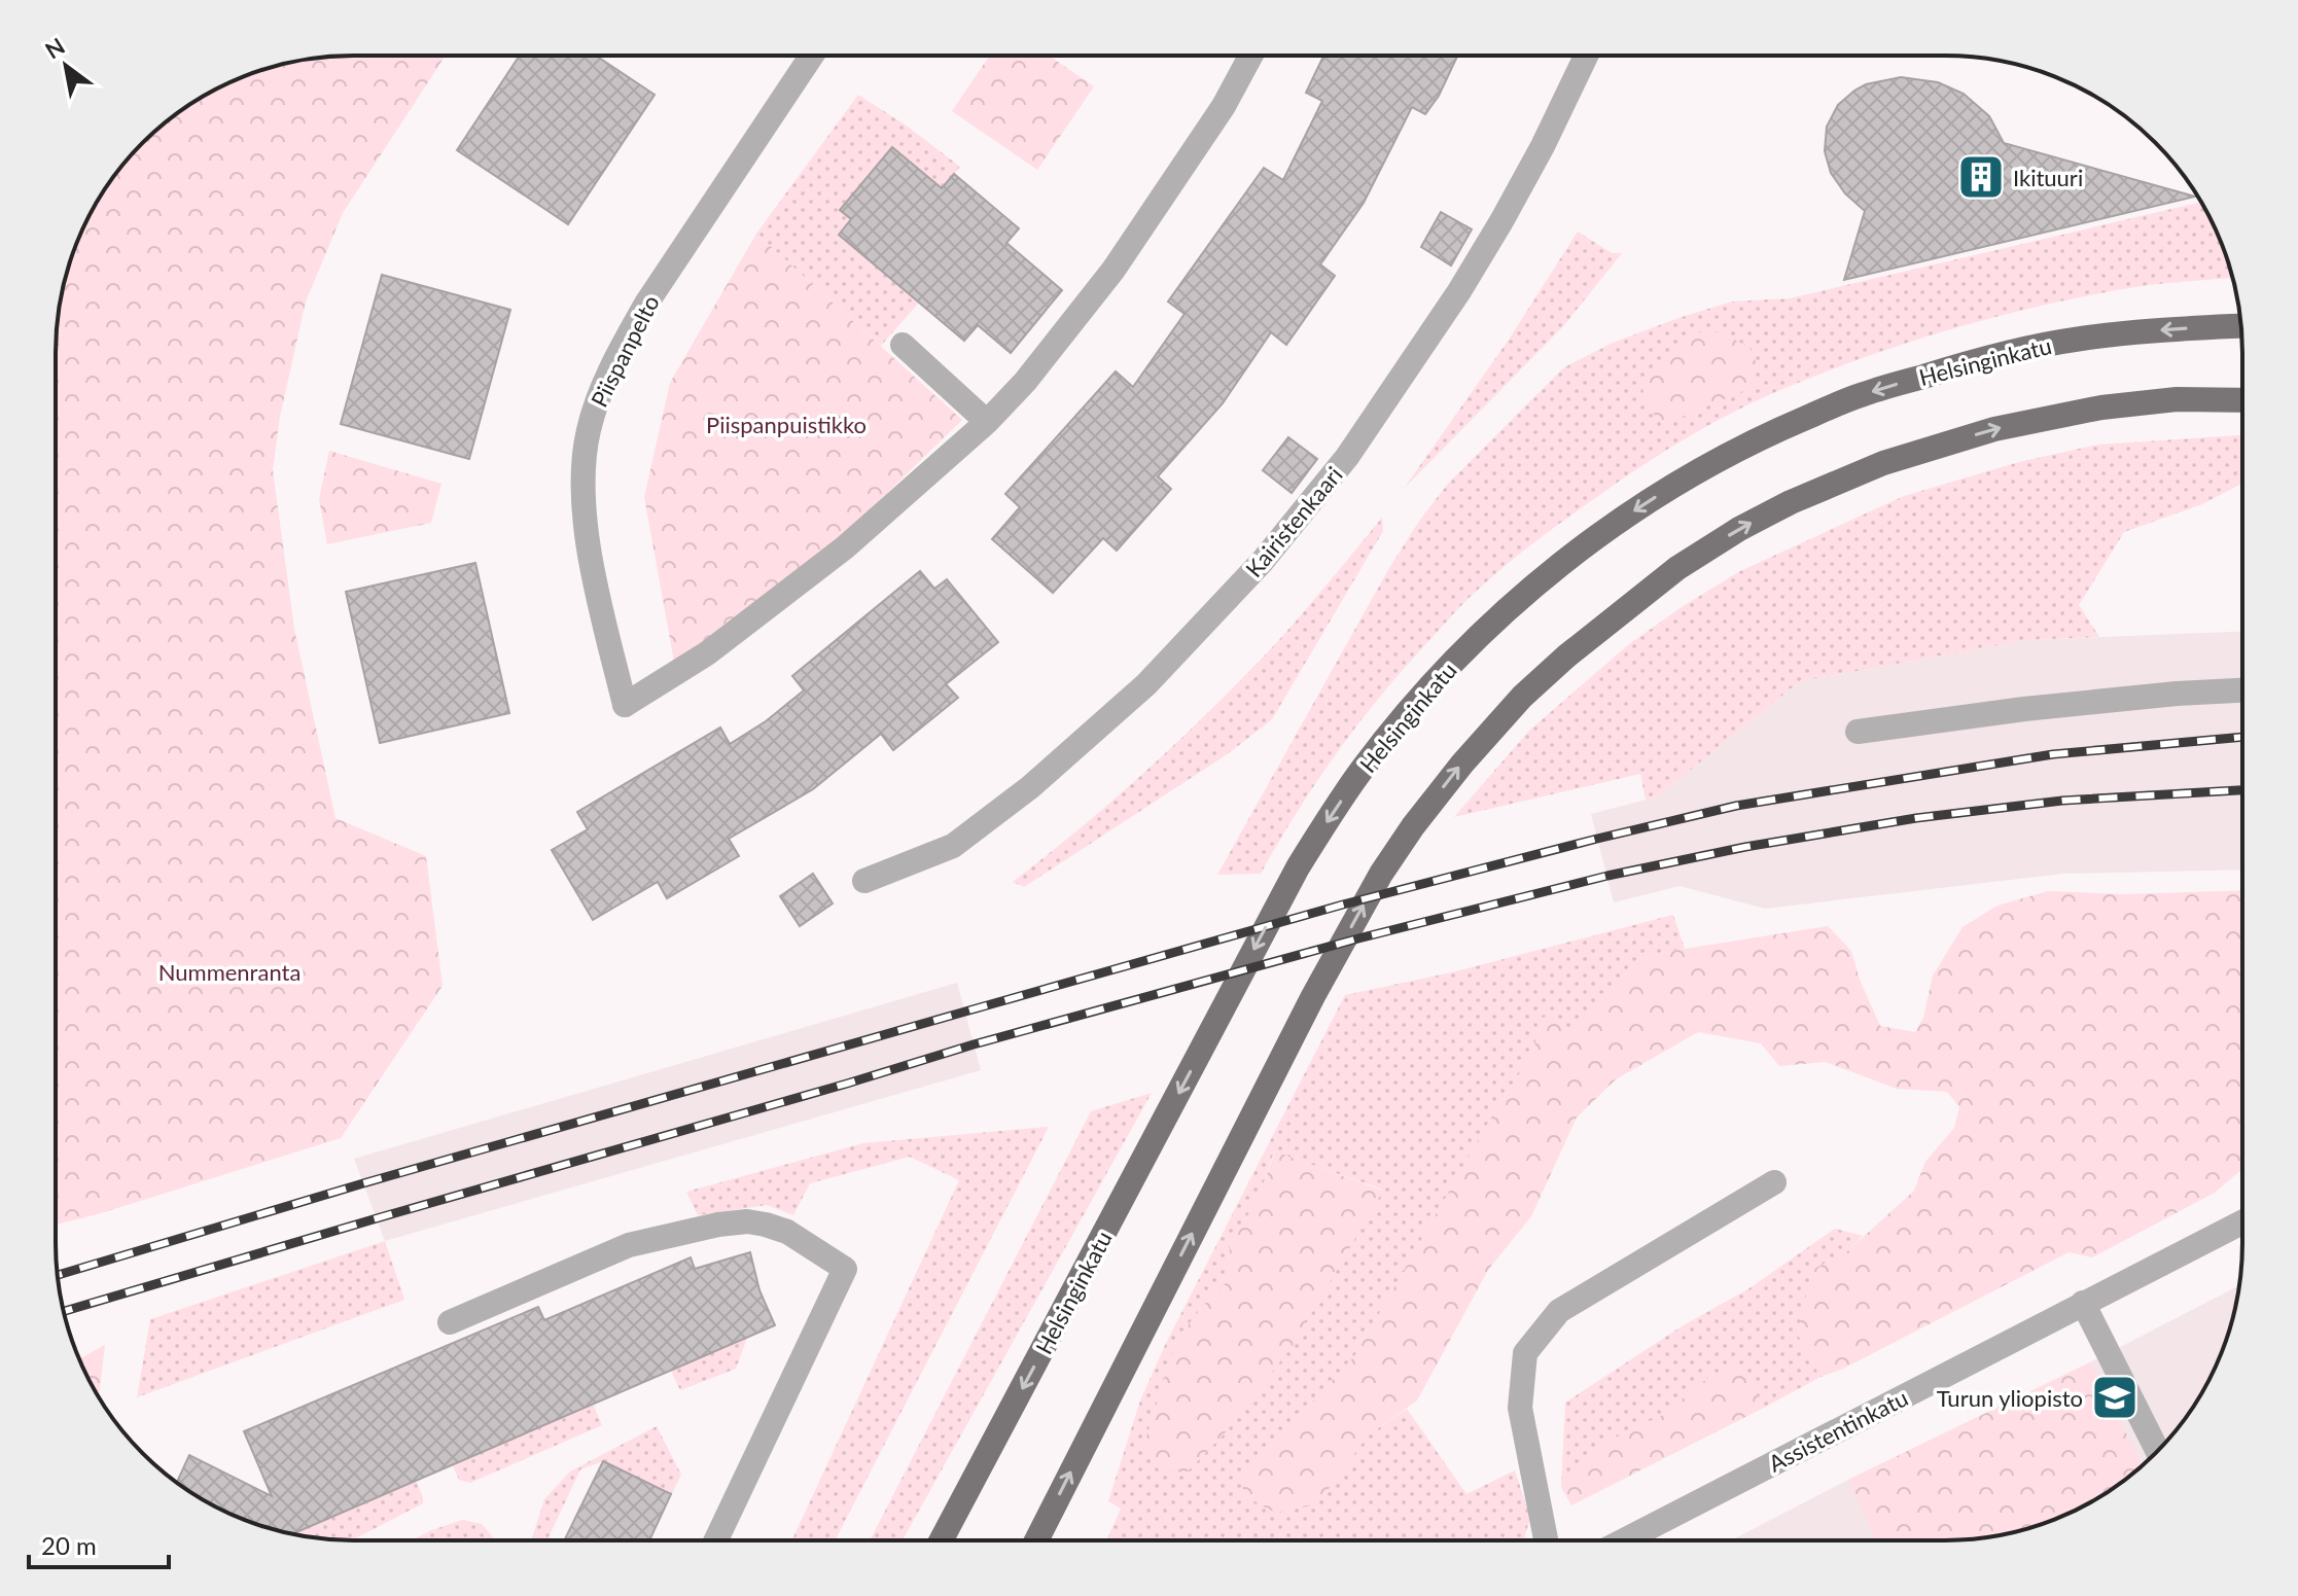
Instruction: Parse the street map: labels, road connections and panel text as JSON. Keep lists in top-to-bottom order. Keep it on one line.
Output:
{"streets":{"main road":["Helsinginkatu"],"street":["Piispanpelto","Kairistenkaari","Assistentinkatu"]},"parks":["Piispanpuistikko","Nummenranta"],"places":{"building":["Ikituuri"],"school or university":["Turun yliopisto"]},"scale_bar":"20 m","north":"top left"}
